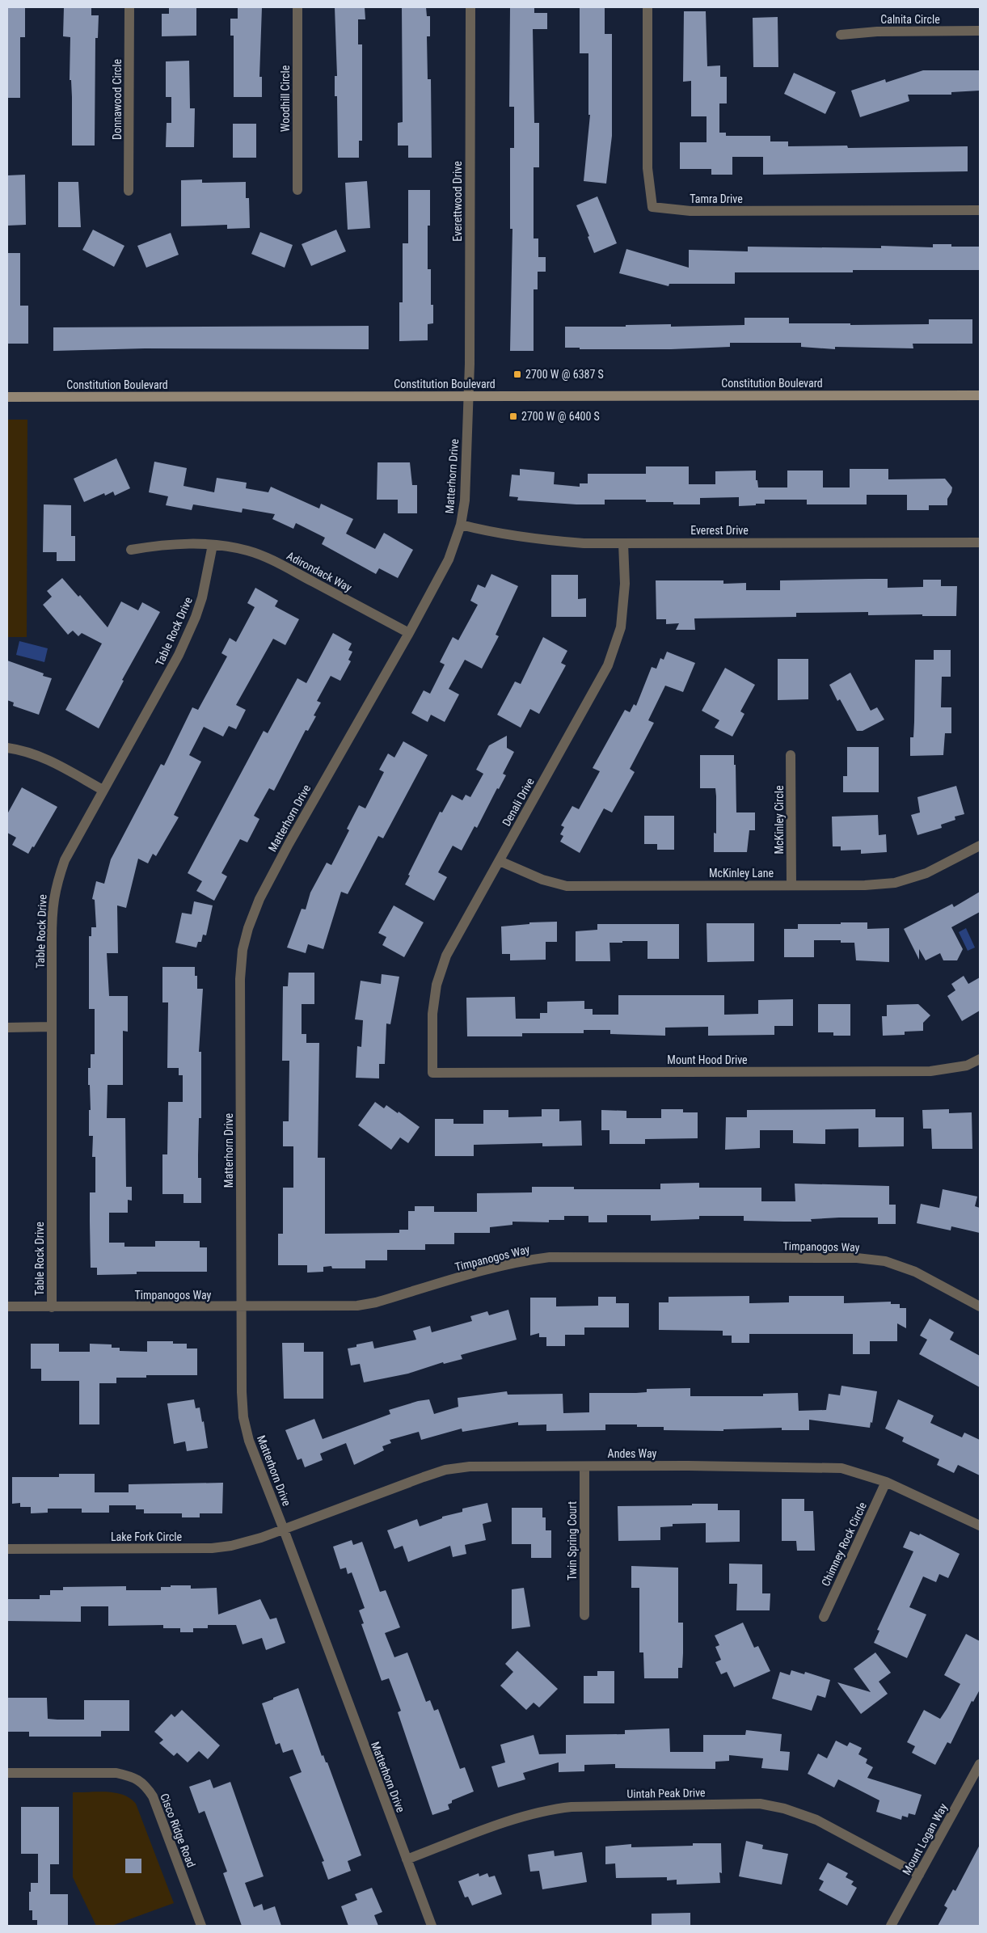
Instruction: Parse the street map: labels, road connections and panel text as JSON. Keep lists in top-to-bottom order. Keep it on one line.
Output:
{"streets":{"main road":["Constitution Boulevard"],"street":["Calnita Circle","Woodhill Circle","Donnawood Circle","Tamra Drive","Everettwood Drive","Matterhorn Drive","Everest Drive","Adirondack Way","Table Rock Drive","Denali Drive","McKinley Circle","McKinley Lane","Mount Hood Drive","Timpanogos Way","Andes Way","Lake Fork Circle","Twin Spring Court","Chimney Rock Circle","Uintah Peak Drive","Cisco Ridge Road","Mount Logan Way"]},"crossings":[["Everettwood Drive","Constitution Boulevard"],["Everettwood Drive","Matterhorn Drive"],["Constitution Boulevard","Matterhorn Drive"],["Matterhorn Drive","Everest Drive"],["Matterhorn Drive","Adirondack Way"],["Matterhorn Drive","Timpanogos Way"],["Matterhorn Drive","Andes Way"],["Matterhorn Drive","Lake Fork Circle"],["Matterhorn Drive","Uintah Peak Drive"],["Everest Drive","Denali Drive"],["Adirondack Way","Table Rock Drive"],["Table Rock Drive","Timpanogos Way"],["Denali Drive","McKinley Lane"],["Denali Drive","Mount Hood Drive"],["McKinley Circle","McKinley Lane"],["Andes Way","Lake Fork Circle"],["Andes Way","Twin Spring Court"],["Andes Way","Chimney Rock Circle"],["Uintah Peak Drive","Mount Logan Way"]],"places":{"transit":["2700 W @ 6387 S","2700 W @ 6400 S"]}}
